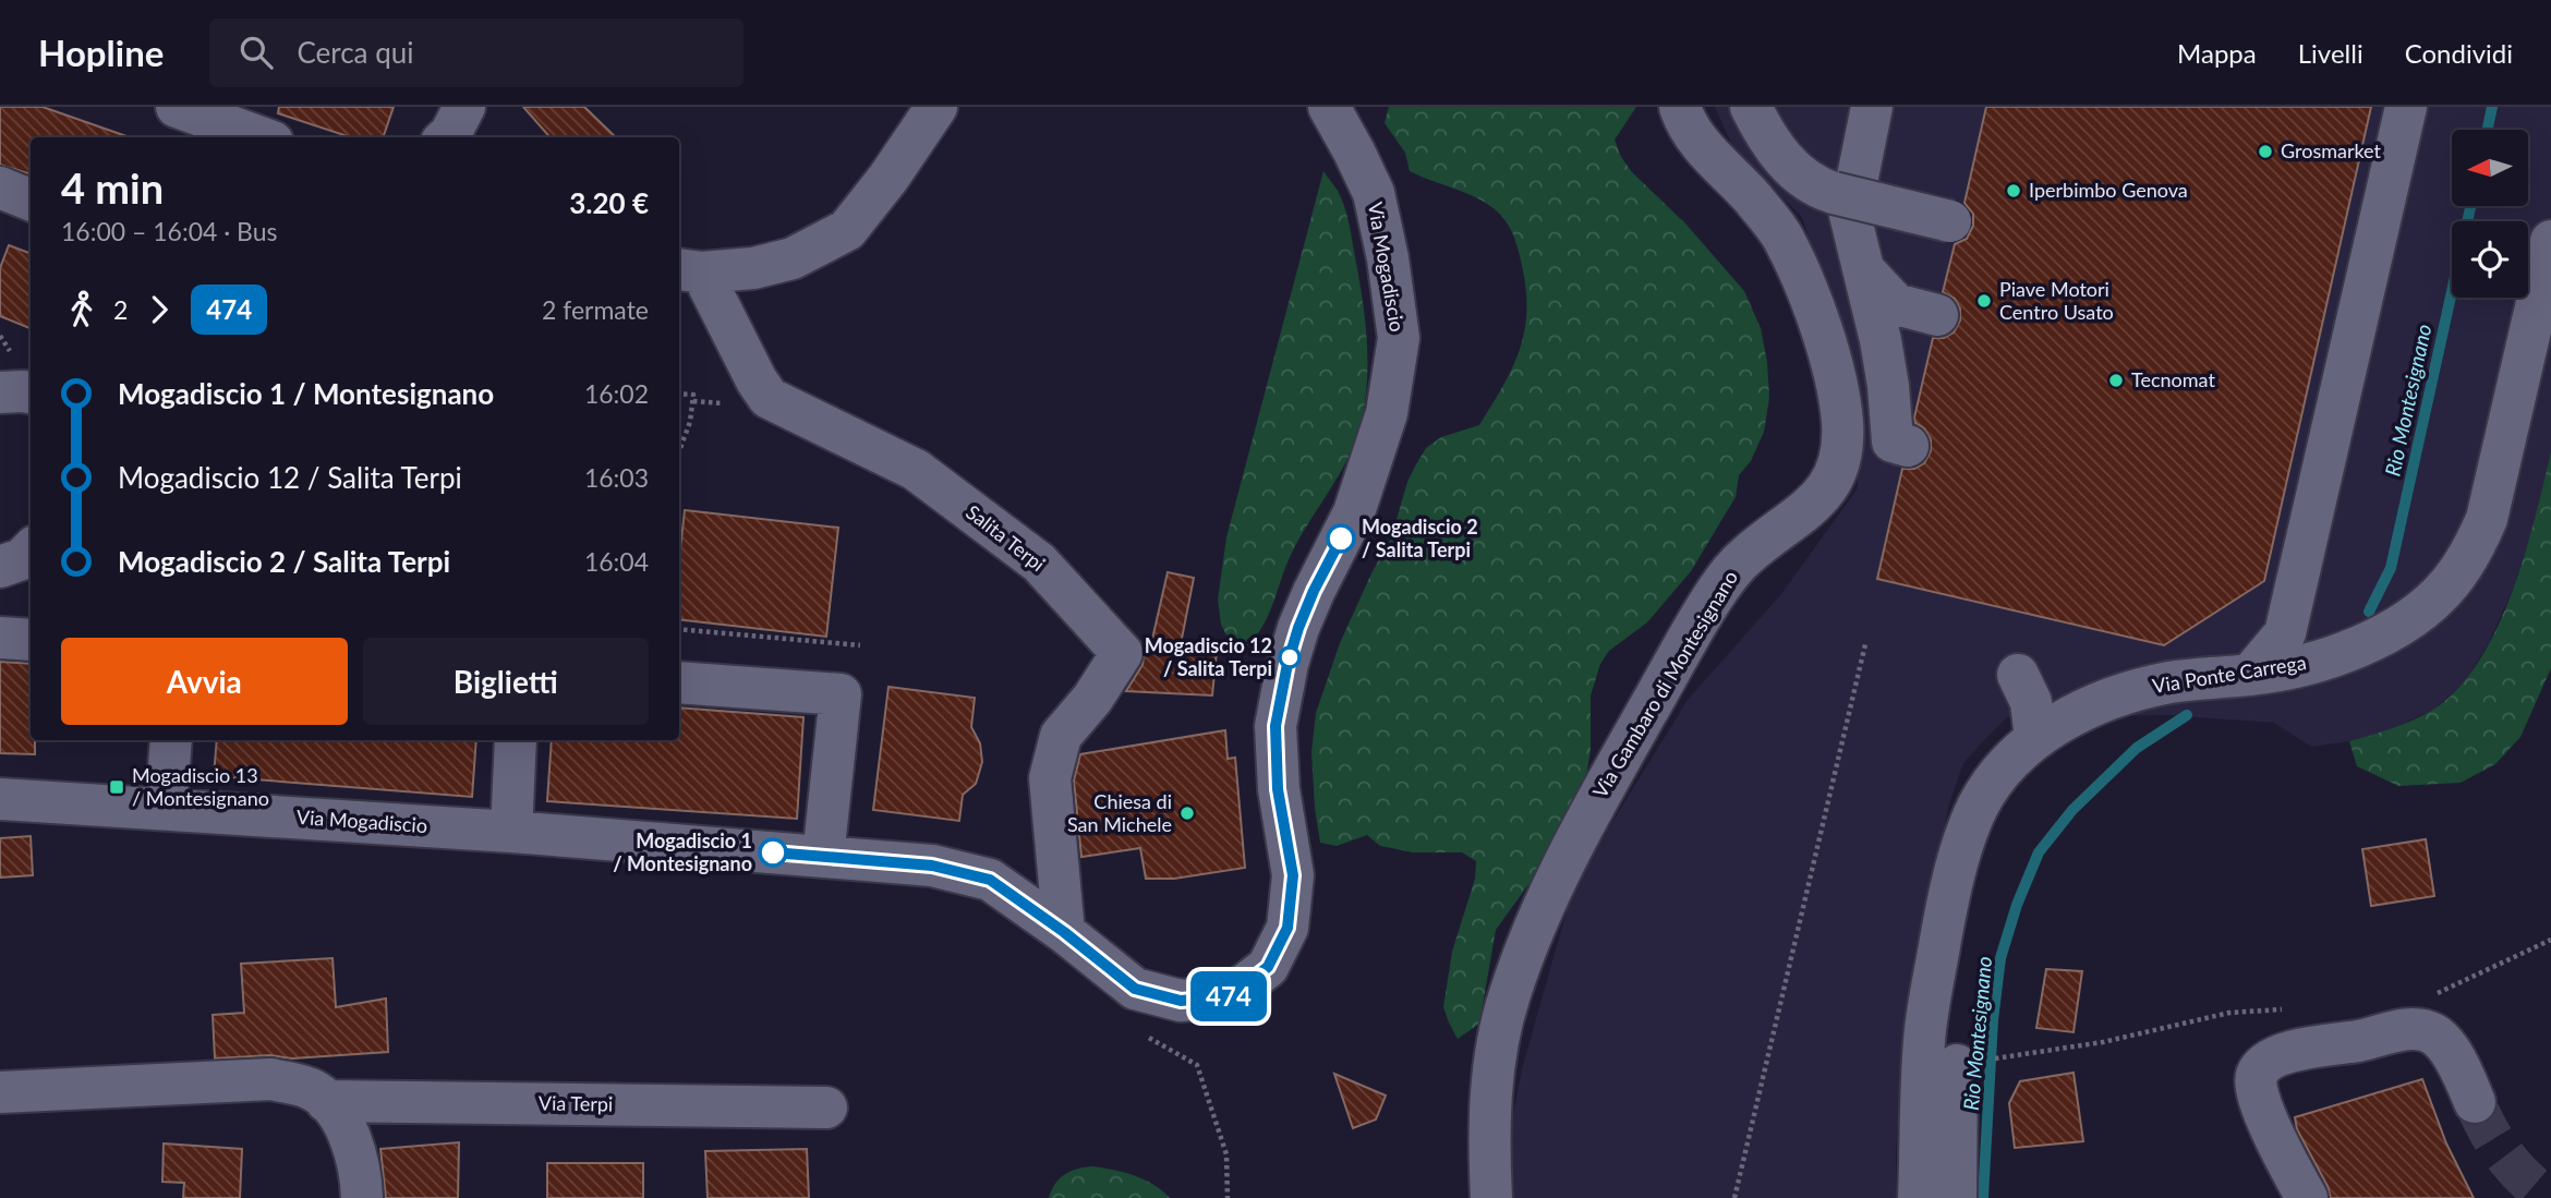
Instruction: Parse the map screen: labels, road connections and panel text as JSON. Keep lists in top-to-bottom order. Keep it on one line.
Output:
{"streets":{"street":["Via Mogadiscio","Salita Terpi","Via Ponte Carrega","Via Gambaro di Montesignano","Via Terpi"]},"crossings":[["Via Mogadiscio","Salita Terpi"]],"water":["Rio Montesignano"],"places":{"other":["Grosmarket","Iperbimbo Genova","Piave Motori Centro Usato","Tecnomat","Mogadiscio 2 / Salita Terpi","Mogadiscio 12 / Salita Terpi","Chiesa di San Michele","Mogadiscio 1 / Montesignano"],"transit":["Mogadiscio 13 / Montesignano"]},"lines":["bus line 474"],"north":"left","page":{"header":"Hopline","search":"Cerca qui","nav":["Mappa","Livelli","Condividi"],"on_map":"474","heading":["4 min","16:00 – 16:04 · Bus","3.20 €"],"legs":["2","474","2 fermate"],"list":[{"name":"Mogadiscio 1 / Montesignano","value":"16:02"},{"name":"Mogadiscio 12 / Salita Terpi","value":"16:03"},{"name":"Mogadiscio 2 / Salita Terpi","value":"16:04"}],"buttons":["Avvia","Biglietti"]}}
